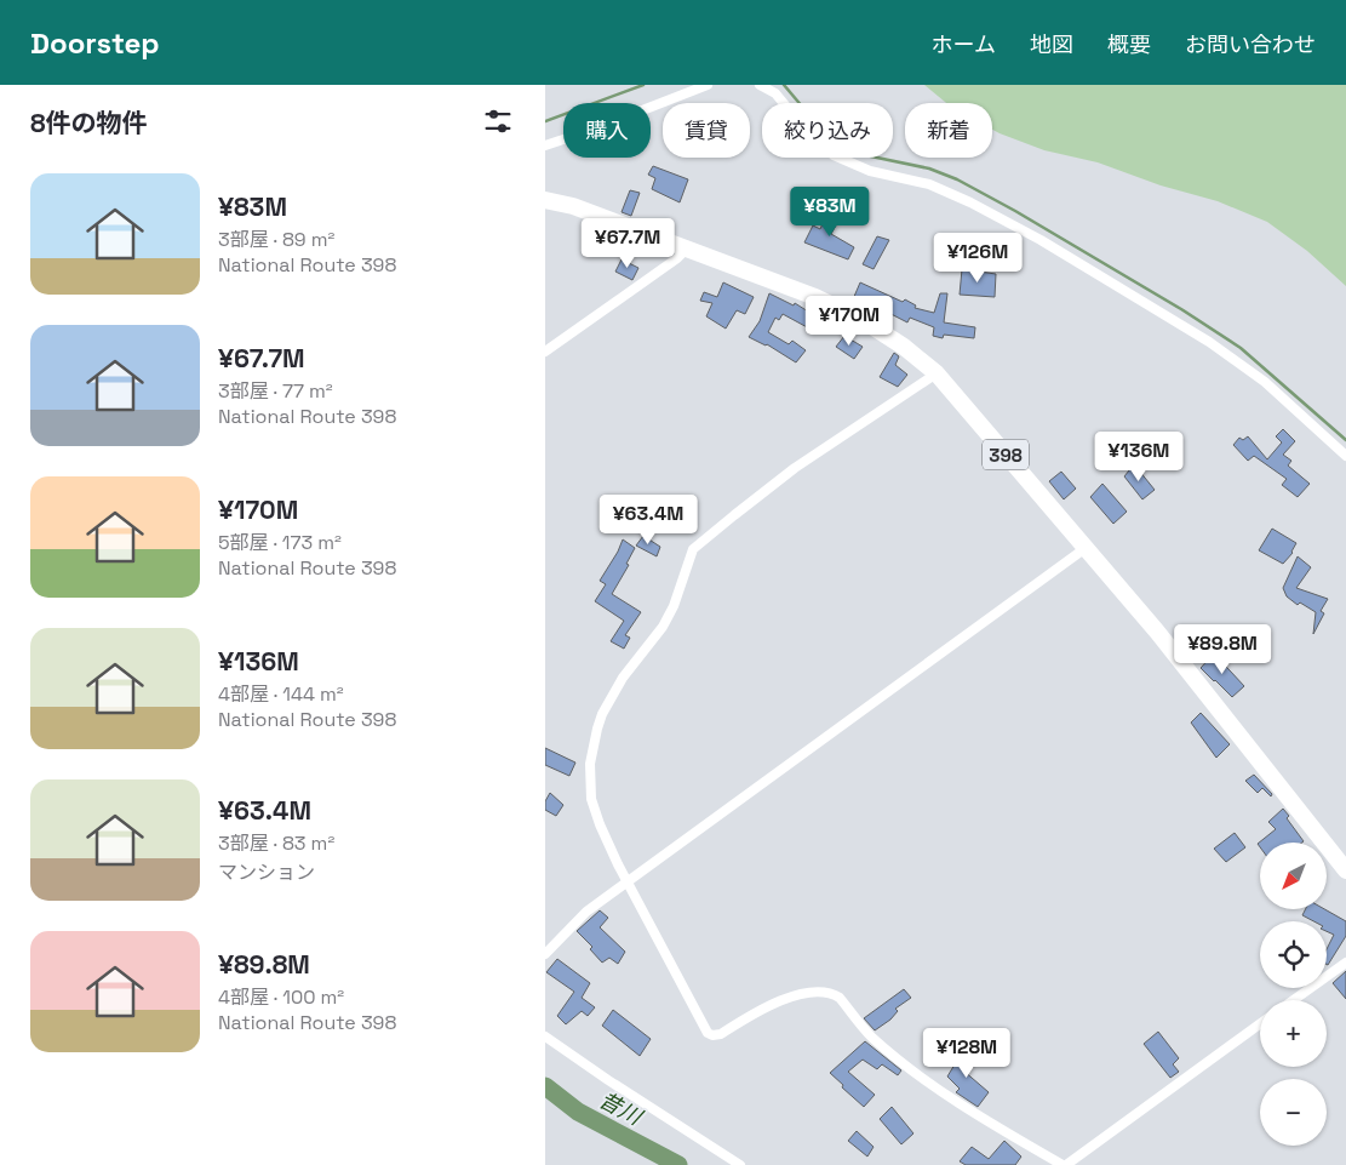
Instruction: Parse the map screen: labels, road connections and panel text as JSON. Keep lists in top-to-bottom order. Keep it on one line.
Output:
{"streets":{"highway":["398"]},"water":["昔川"],"north":"bottom left","page":{"header":"Doorstep","nav":["ホーム","地図","概要","お問い合わせ"],"heading":"8件の物件","chip":["購入","賃貸","絞り込み","新着"],"list":[{"name":"¥83M","note":"3部屋 · 89 m² · National Route 398"},{"name":"¥67.7M","note":"3部屋 · 77 m² · National Route 398"},{"name":"¥170M","note":"5部屋 · 173 m² · National Route 398"},{"name":"¥136M","note":"4部屋 · 144 m² · National Route 398"},{"name":"¥63.4M","note":"3部屋 · 83 m² · マンション"},{"name":"¥89.8M","note":"4部屋 · 100 m² · National Route 398"}],"price":["¥83M","¥67.7M","¥126M","¥170M","¥136M","¥63.4M","¥89.8M","¥128M"],"map_buttons":["+","−"]}}
